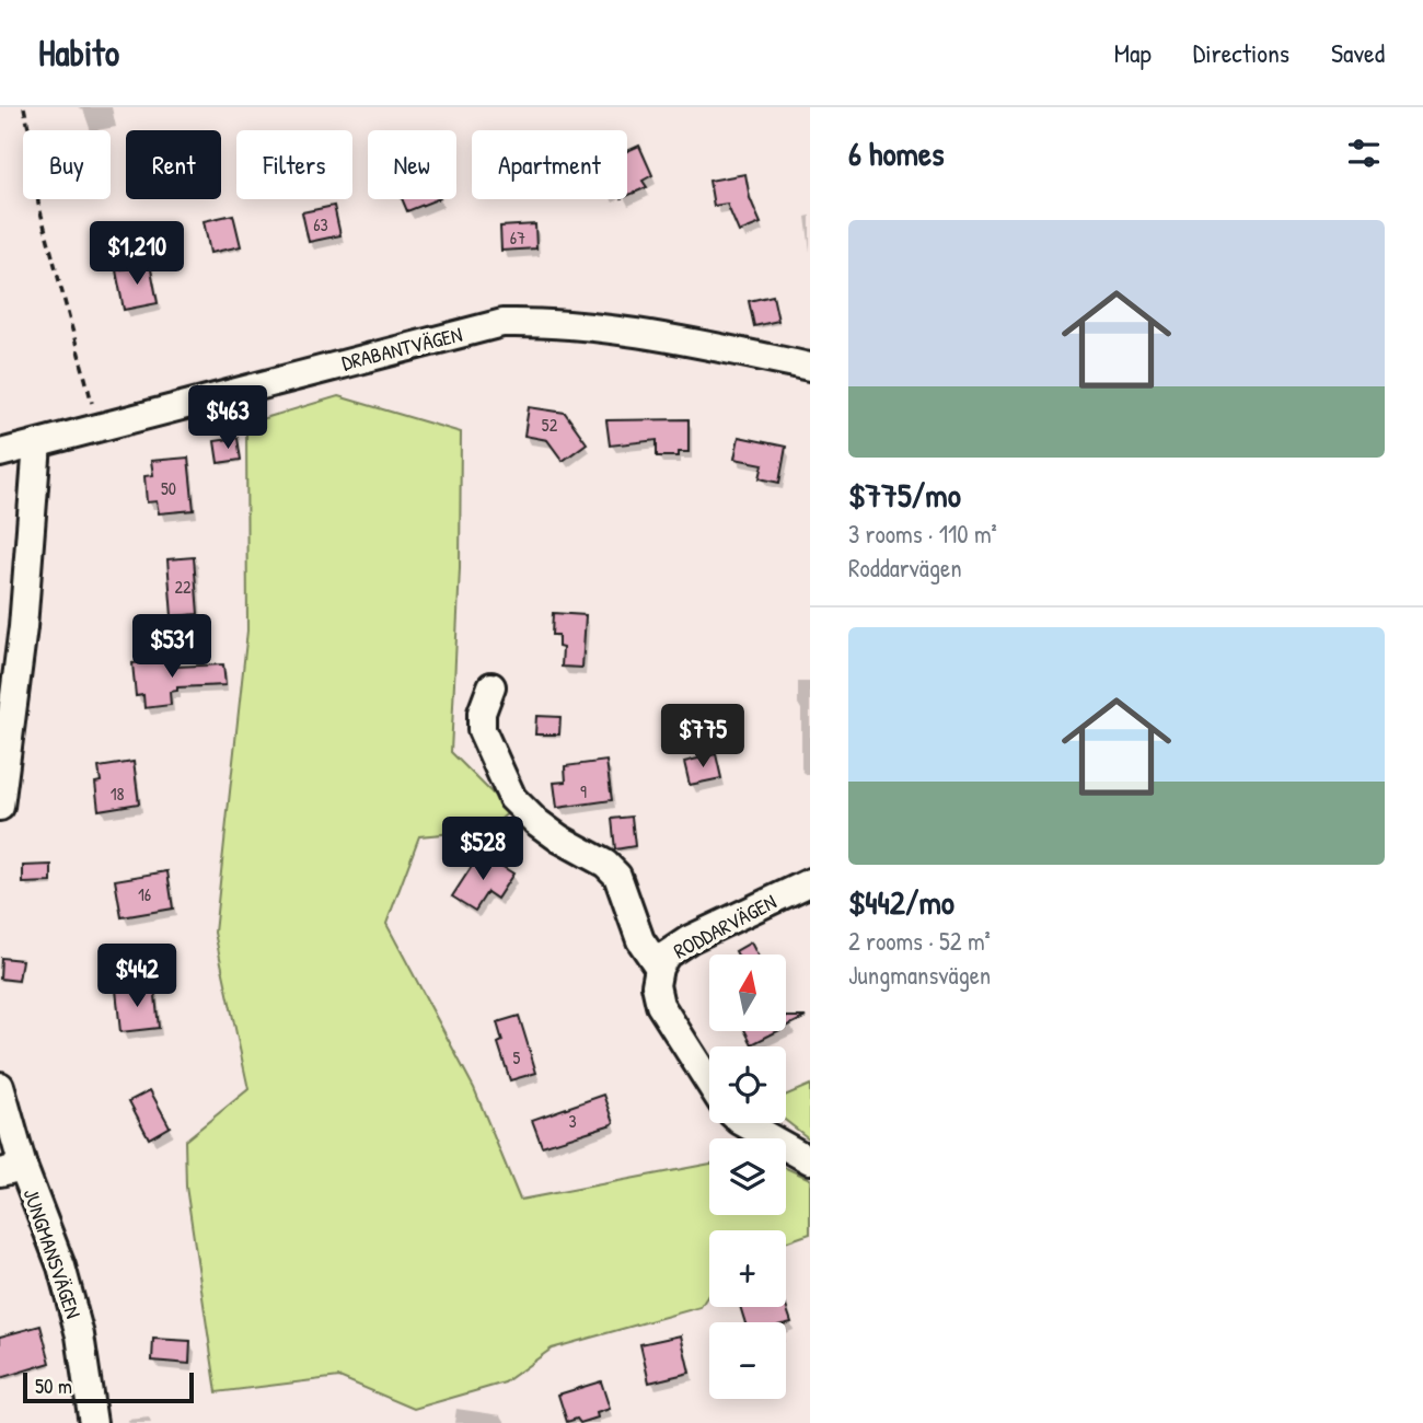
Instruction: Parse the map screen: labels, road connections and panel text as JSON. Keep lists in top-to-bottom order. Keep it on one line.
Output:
{"streets":{"street":["DRABANTVÄGEN","RODDARVÄGEN","JUNGMANSVÄGEN"]},"house_numbers":["63","67","52","50","22","9","18","16","5","3"],"scale_bar":"50 m","north":"top","page":{"header":"Habito","nav":["Map","Directions","Saved"],"heading":"6 homes","chip":["Buy","Rent","Filters","New","Apartment"],"list":[{"name":"$775/mo","note":"3 rooms · 110 m² · Roddarvägen"},{"name":"$442/mo","note":"2 rooms · 52 m² · Jungmansvägen"}],"price":["$1,210","$463","$531","$775","$528","$442"],"map_buttons":["+","−"],"scale":"50 m"}}
